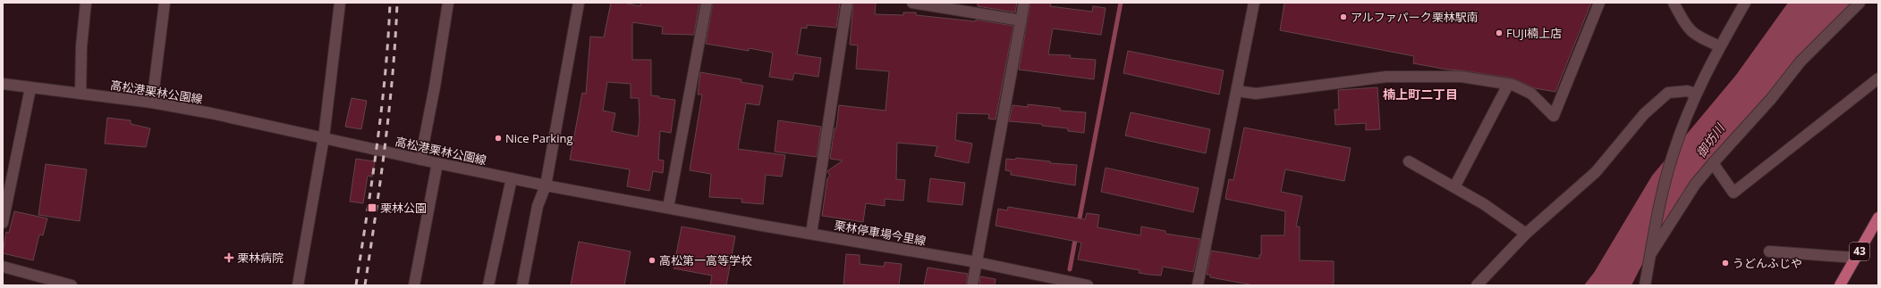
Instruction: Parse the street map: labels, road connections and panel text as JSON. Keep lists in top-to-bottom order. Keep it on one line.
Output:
{"streets":{"main road":["43"],"street":["高松港栗林公園線","栗林停車場今里線"]},"crossings":[["高松港栗林公園線","栗林停車場今里線"]],"districts":["楠上町二丁目"],"water":["御坊川"],"places":{"other":["アルファパーク栗林駅南","FUJI楠上店","Nice Parking","高松第一高等学校","うどんふじや"],"transit":["栗林公園"],"health":["栗林病院"]}}
